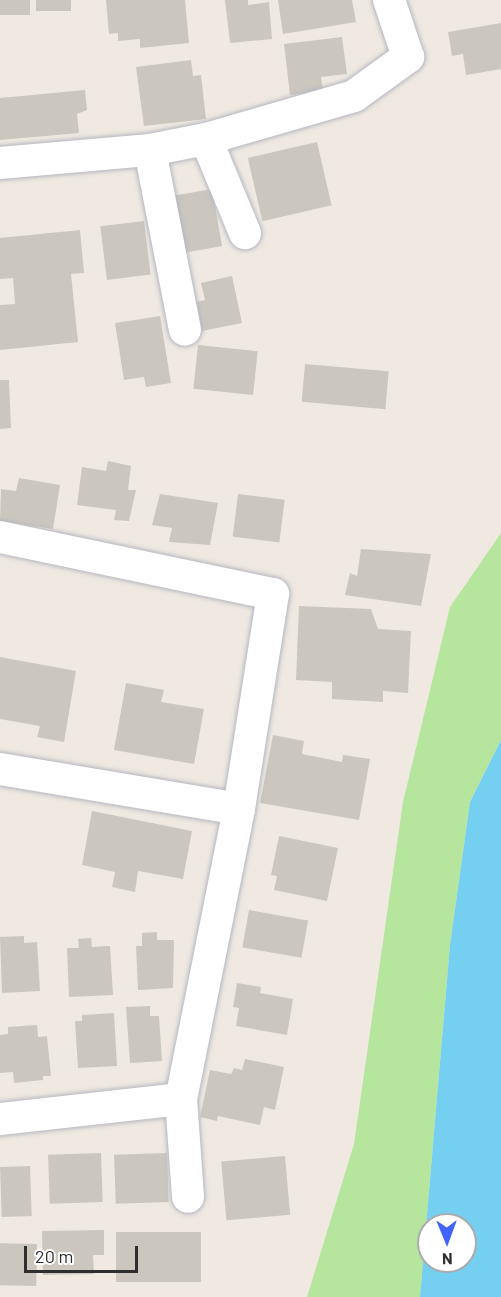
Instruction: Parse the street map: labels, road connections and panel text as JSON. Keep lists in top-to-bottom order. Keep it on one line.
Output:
{"scale_bar":"20 m","north":"bottom"}
